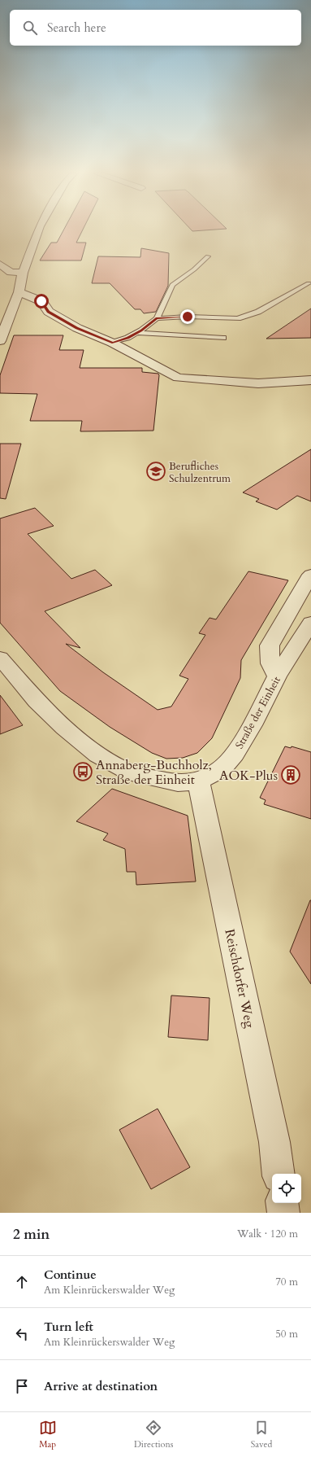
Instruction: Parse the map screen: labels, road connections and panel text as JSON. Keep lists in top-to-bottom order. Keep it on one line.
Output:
{"streets":{"street":["Straße der Einheit","Reischdorfer Weg"]},"crossings":[["Straße der Einheit","Reischdorfer Weg"]],"places":{"school or university":["Berufliches Schulzentrum"],"bus stop":["Annaberg-Buchholz, Straße der Einheit"],"building":["AOK-Plus"]},"page":{"search":"Search here","heading":["2 min","Walk · 120 m"],"list":[["Continue","Am Kleinrückerswalder Weg","70 m"],["Turn left","Am Kleinrückerswalder Weg","50 m"],"Arrive at destination"],"nav":["Map","Directions","Saved"]}}
